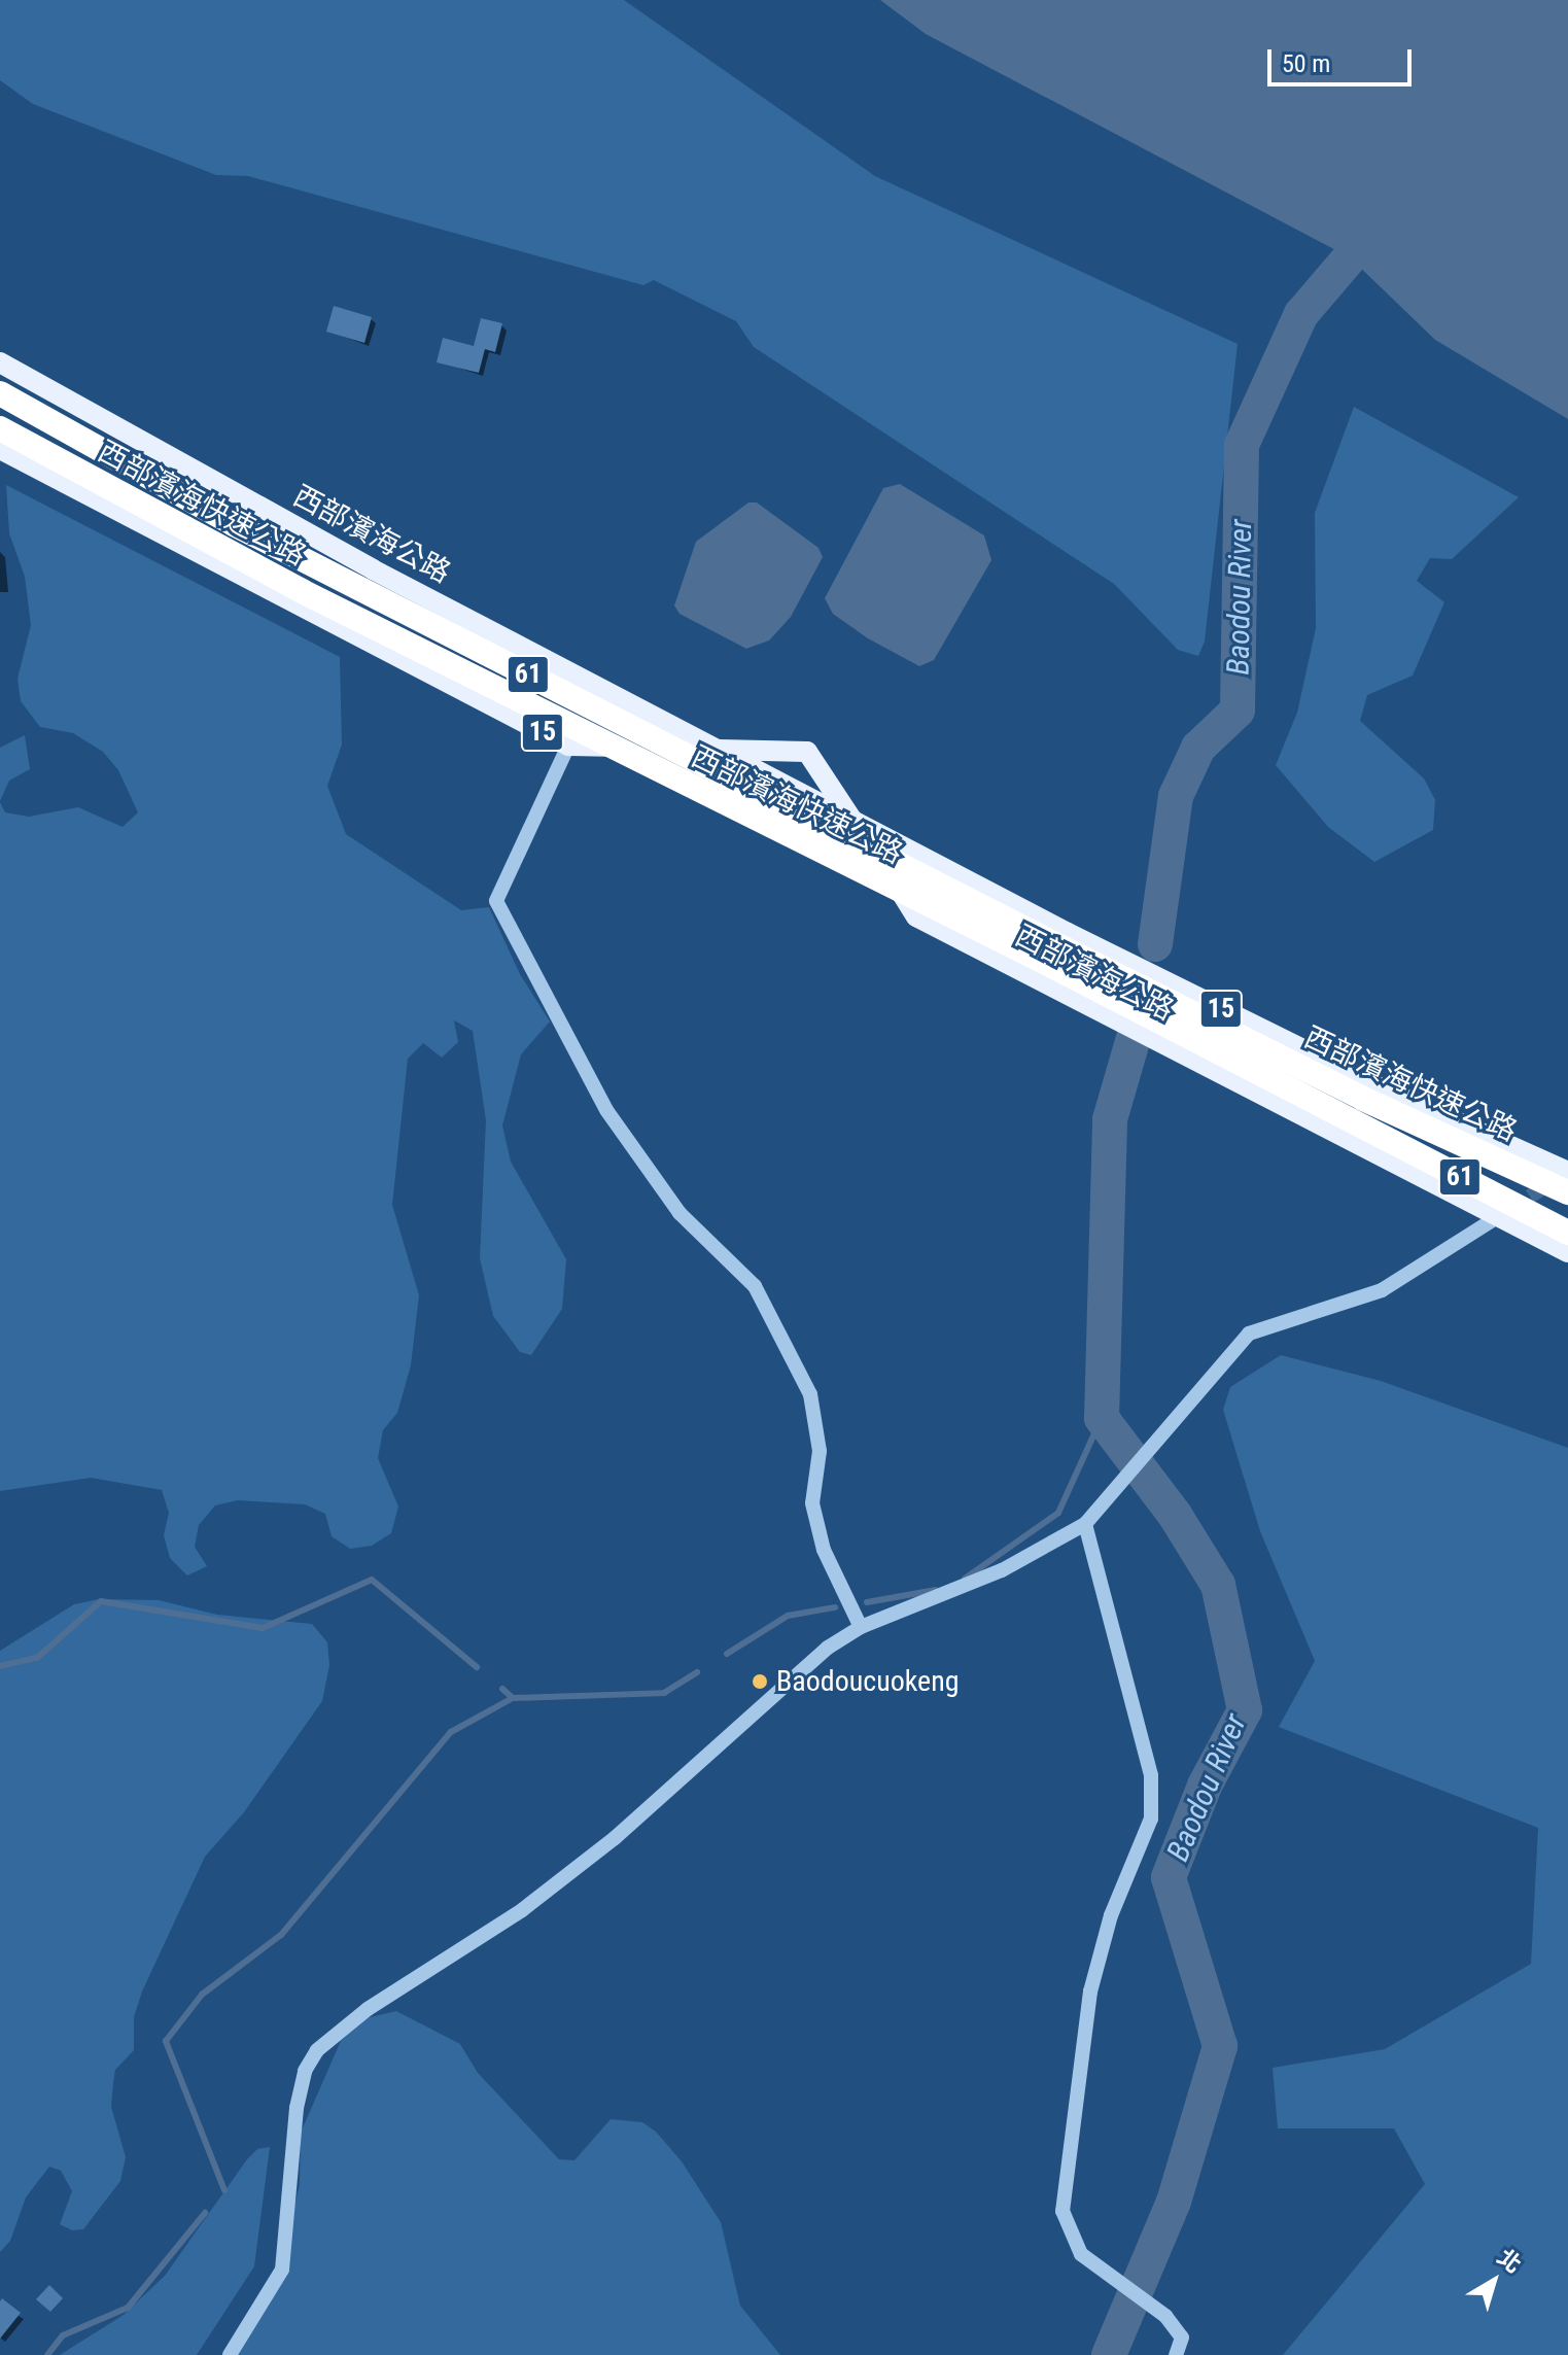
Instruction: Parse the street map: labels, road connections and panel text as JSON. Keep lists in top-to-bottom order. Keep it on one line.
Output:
{"streets":{"highway":["西部濱海快速公路","61"],"main road":["西部濱海公路","15"]},"crossings":[["西部濱海快速公路","西部濱海公路"]],"water":["Baodou River"],"places":["Baodoucuokeng"],"scale_bar":"50 m","north":"top right"}
